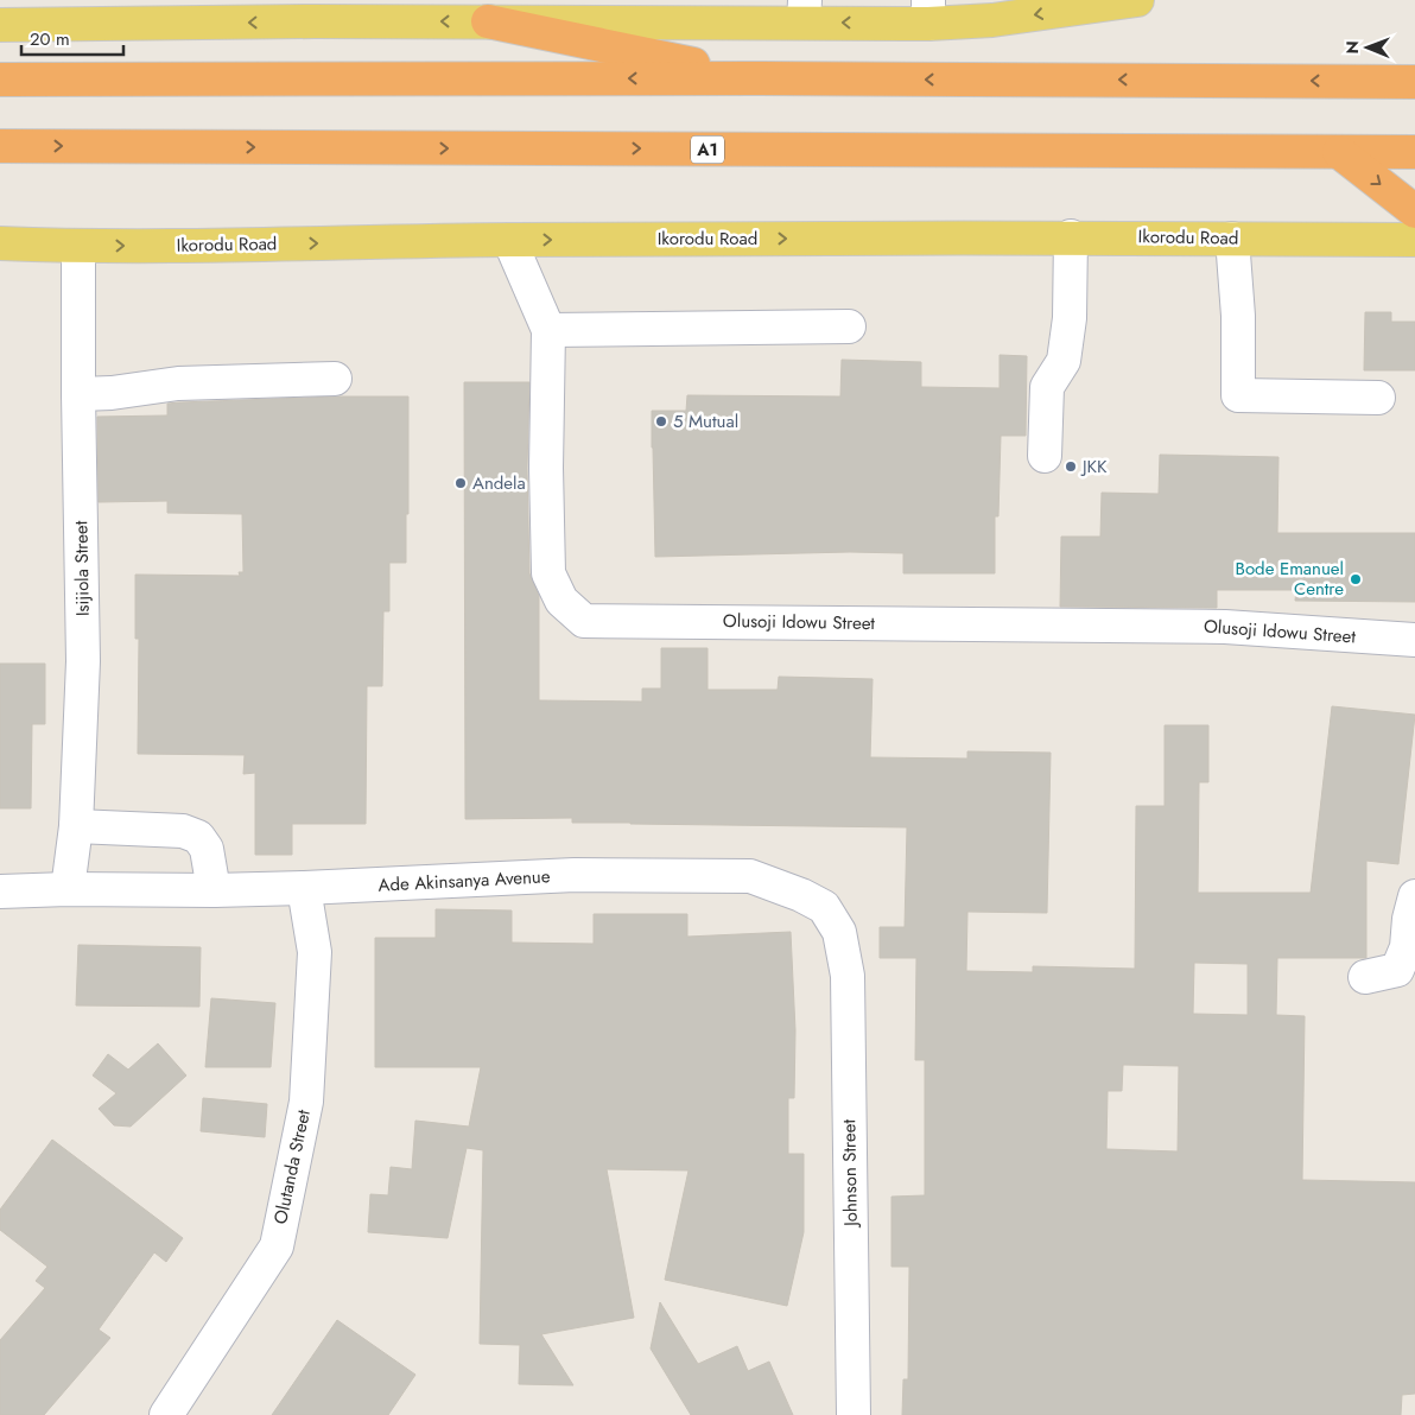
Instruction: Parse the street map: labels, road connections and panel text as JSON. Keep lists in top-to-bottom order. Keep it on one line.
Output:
{"streets":{"highway":["A1"],"main road":["Ikorodu Road"],"street":["Isijiola Street","Olusoji Idowu Street","Ade Akinsanya Avenue","Olutanda Street","Johnson Street"]},"crossings":[["Ikorodu Road","Isijiola Street"],["Ikorodu Road","Olusoji Idowu Street"],["Isijiola Street","Ade Akinsanya Avenue"],["Ade Akinsanya Avenue","Olutanda Street"],["Ade Akinsanya Avenue","Johnson Street"]],"places":["5 Mutual","JKK","Andela","Bode Emanuel Centre"],"scale_bar":"20 m","north":"left"}
